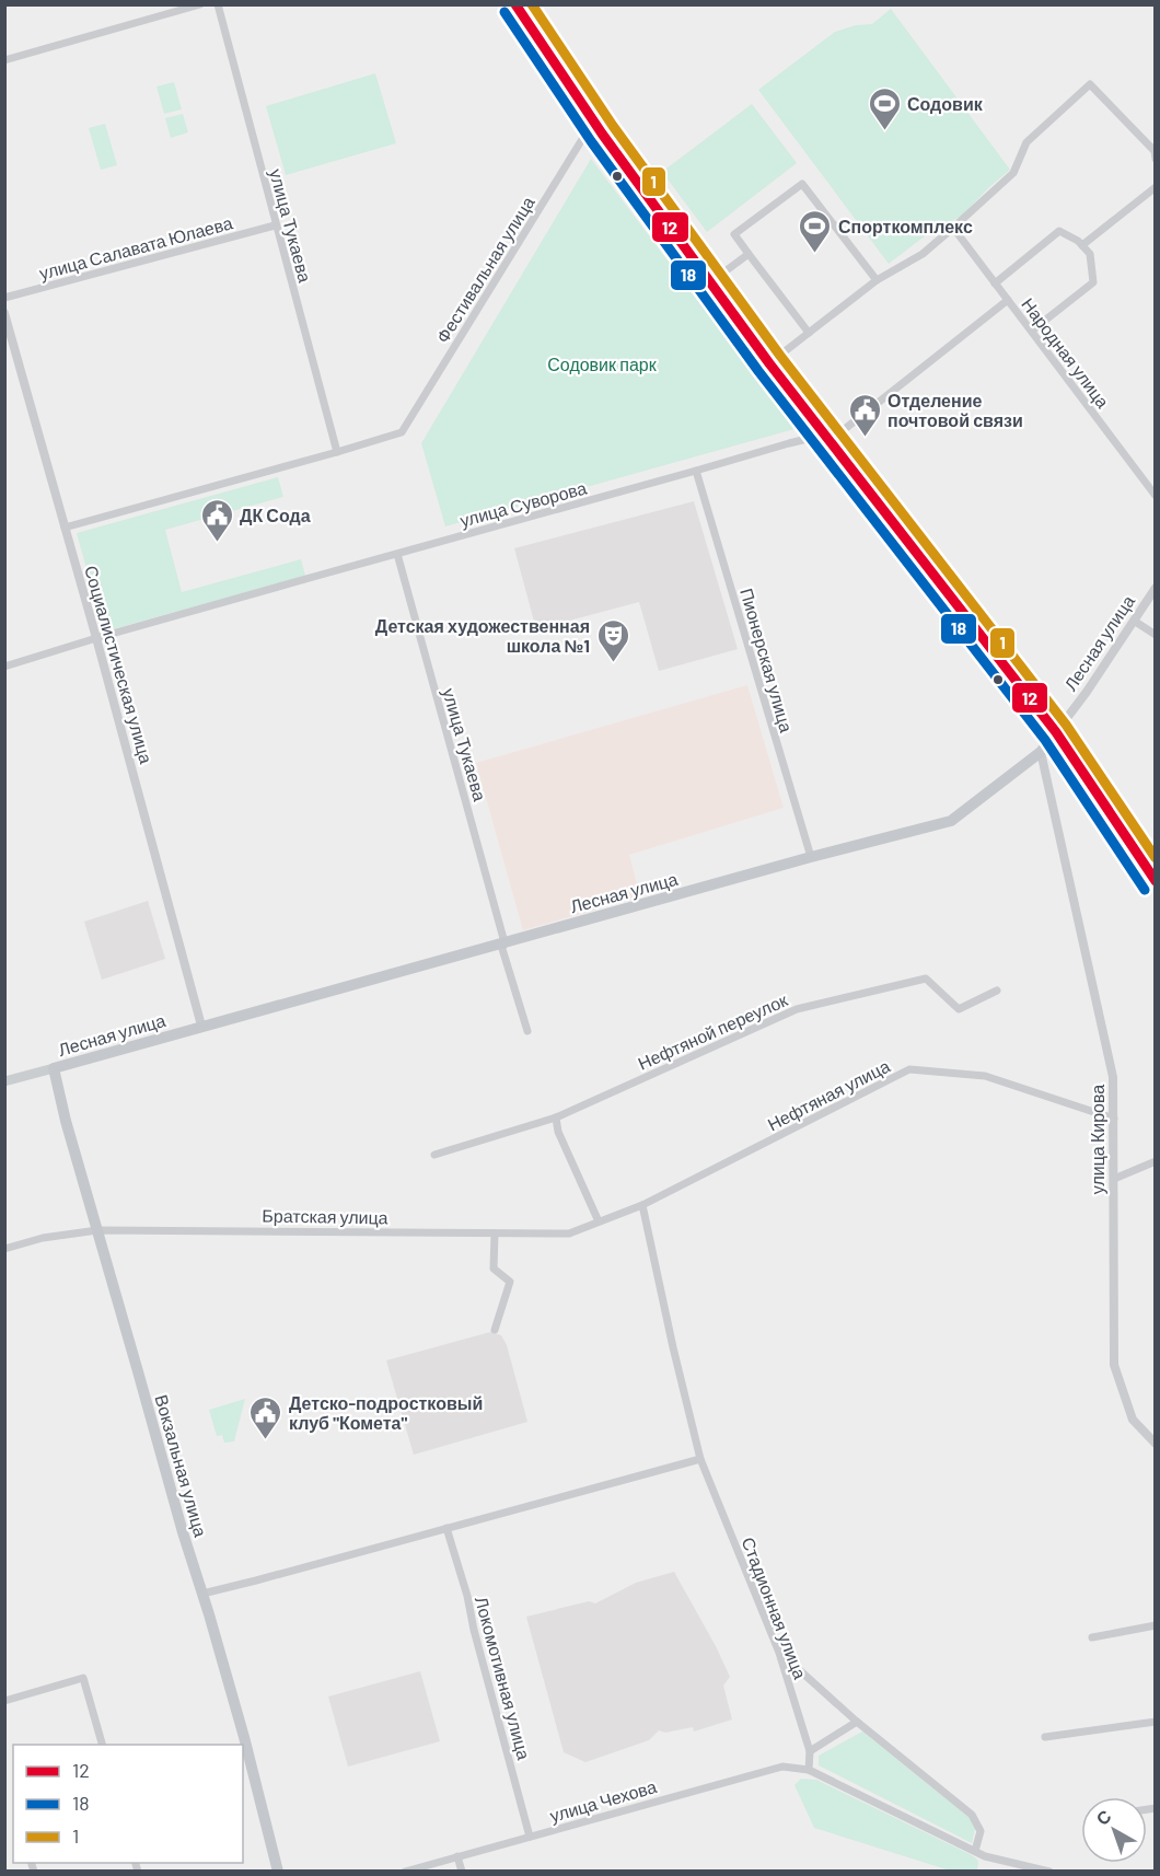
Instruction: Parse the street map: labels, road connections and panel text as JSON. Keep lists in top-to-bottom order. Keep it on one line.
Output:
{"streets":{"main road":["Лесная улица","Вокзальная улица"],"street":["улица Тукаева","улица Салавата Юлаева","Фестивальная улица","Народная улица","улица Суворова","Пионерская улица","Социалистическая улица","Нефтяной переулок","Нефтяная улица","улица Кирова","Братская улица","Стадионная улица","Локомотивная улица","улица Чехова"]},"crossings":[["улица Тукаева","улица Салавата Юлаева"],["улица Тукаева","Фестивальная улица"],["улица Тукаева","улица Суворова"],["улица Тукаева","Лесная улица"],["улица Суворова","Пионерская улица"],["улица Суворова","Социалистическая улица"],["Лесная улица","Пионерская улица"],["Лесная улица","Социалистическая улица"],["Лесная улица","улица Кирова"],["Лесная улица","Вокзальная улица"],["Нефтяная улица","улица Кирова"],["Нефтяная улица","Братская улица"],["Нефтяная улица","Стадионная улица"],["Братская улица","Вокзальная улица"],["Братская улица","Стадионная улица"],["Стадионная улица","улица Чехова"],["Локомотивная улица","улица Чехова"]],"parks":["Содовик парк"],"places":{"sports":["Содовик","Спорткомплекс"],"public building":["Отделение почтовой связи","ДК Сода","Детско-подростковый клуб \"Комета\""],"theatre":["Детская художественная школа №1"]},"lines":["transit line 12","transit line 1","transit line 18"],"legend":["12","18","1"],"north":"top left"}
